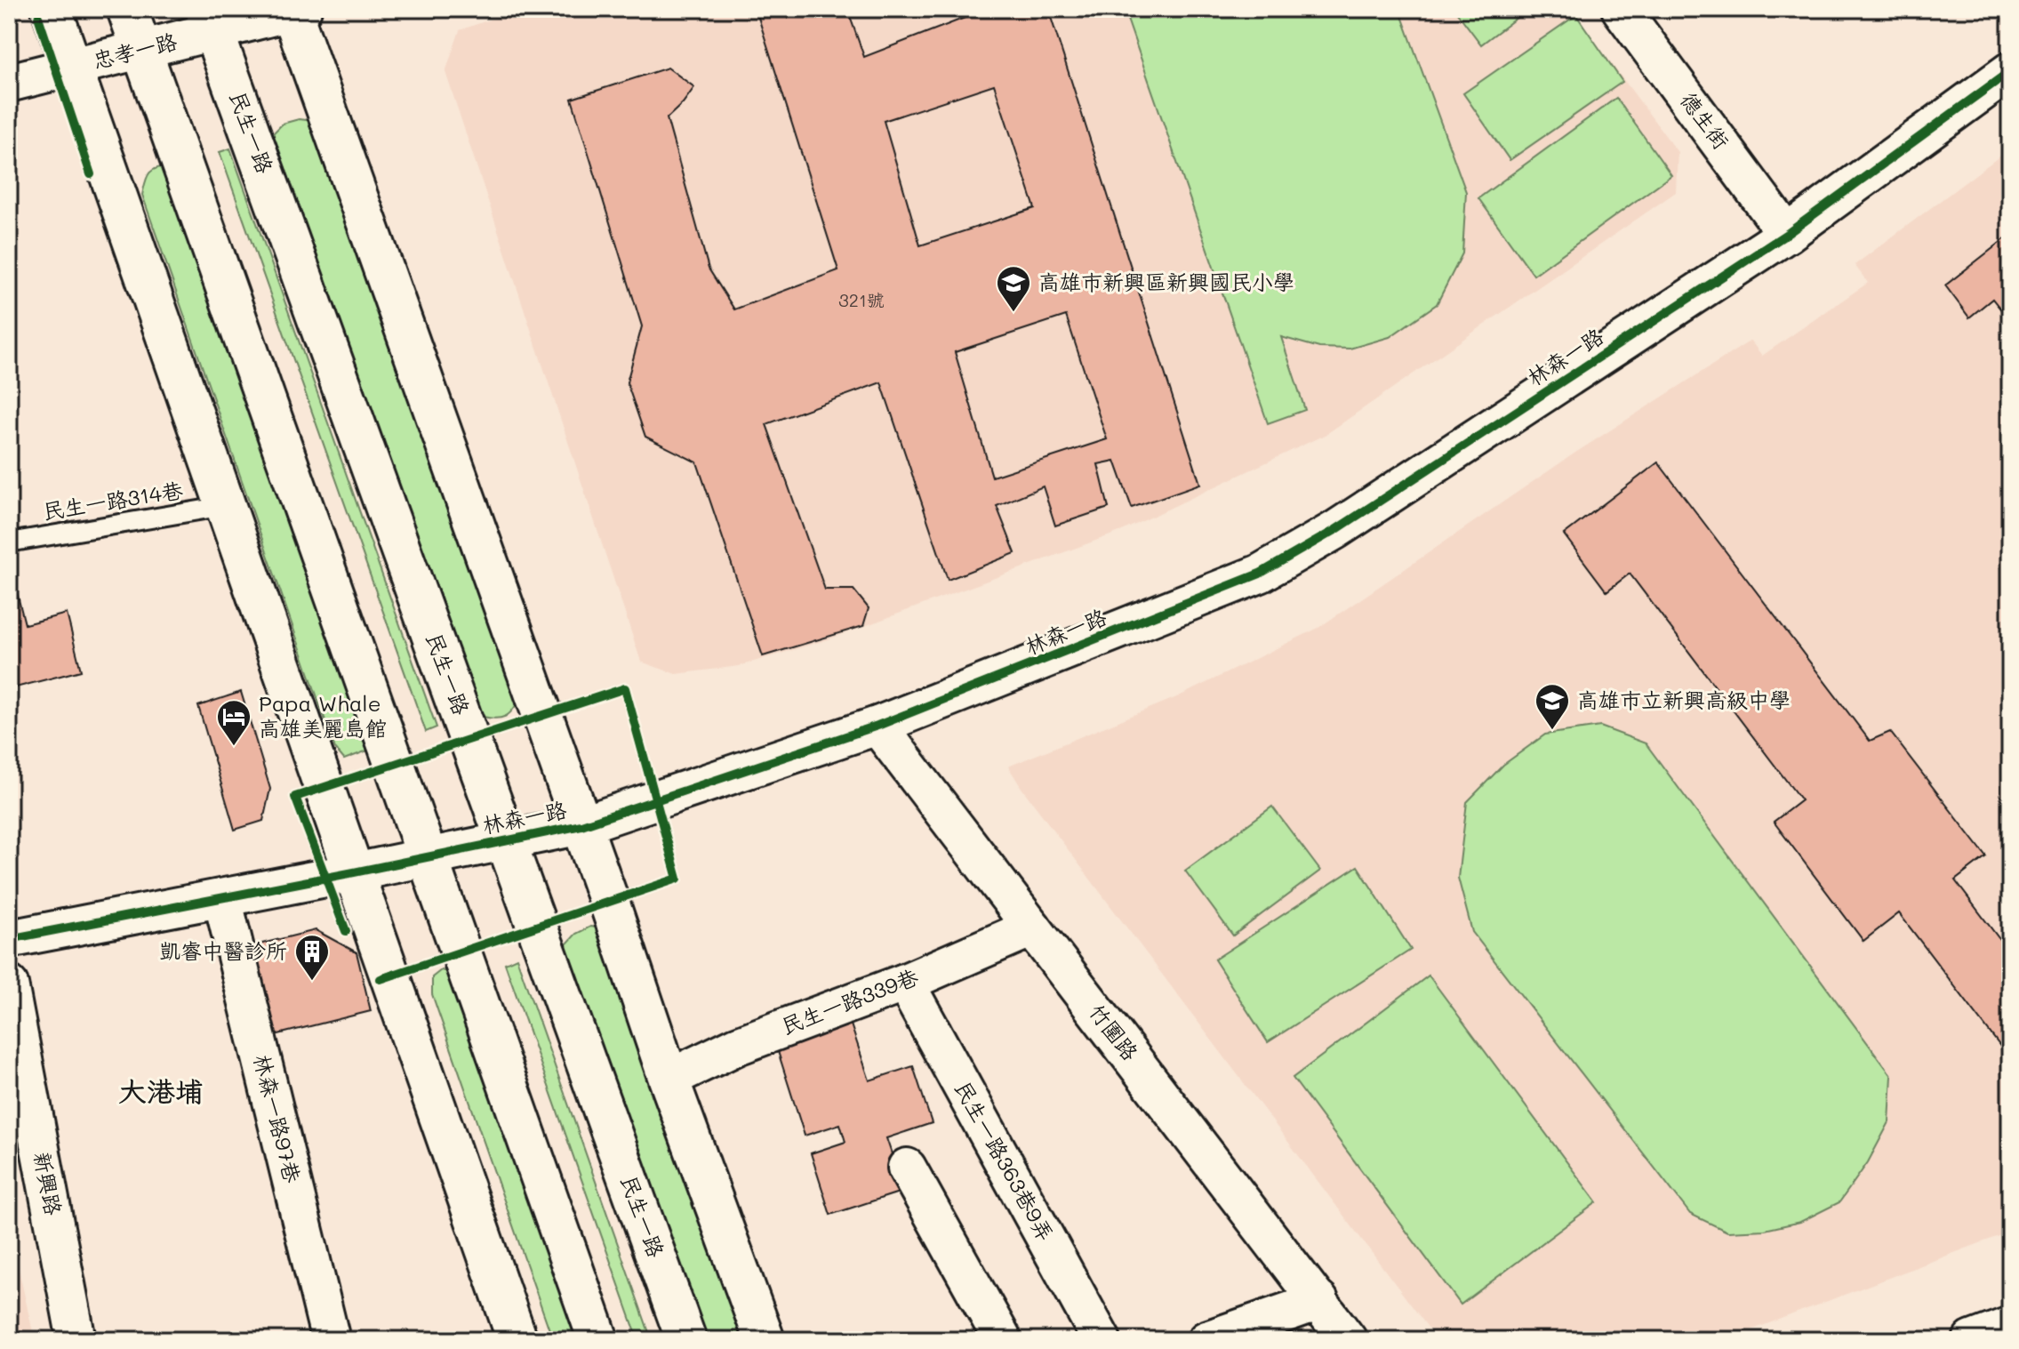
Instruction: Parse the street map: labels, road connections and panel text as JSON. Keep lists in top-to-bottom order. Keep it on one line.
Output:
{"streets":{"street":["忠孝一路","德生街","民生一路","林森一路","民生一路339巷","竹圍路","林森一路97巷","民生一路363巷9弄","新興路"],"lane":["民生一路314巷"]},"crossings":[["忠孝一路","民生一路"],["德生街","林森一路"],["民生一路","林森一路"],["林森一路","竹圍路"],["林森一路","林森一路97巷"],["民生一路339巷","竹圍路"],["民生一路339巷","民生一路363巷9弄"]],"districts":["大港埔"],"places":{"school or university":["高雄市新興區新興國民小學","高雄市立新興高級中學"],"hotel":["Papa Whale 高雄美麗島館"],"building":["凱睿中醫診所"]},"house_numbers":["321號"]}
